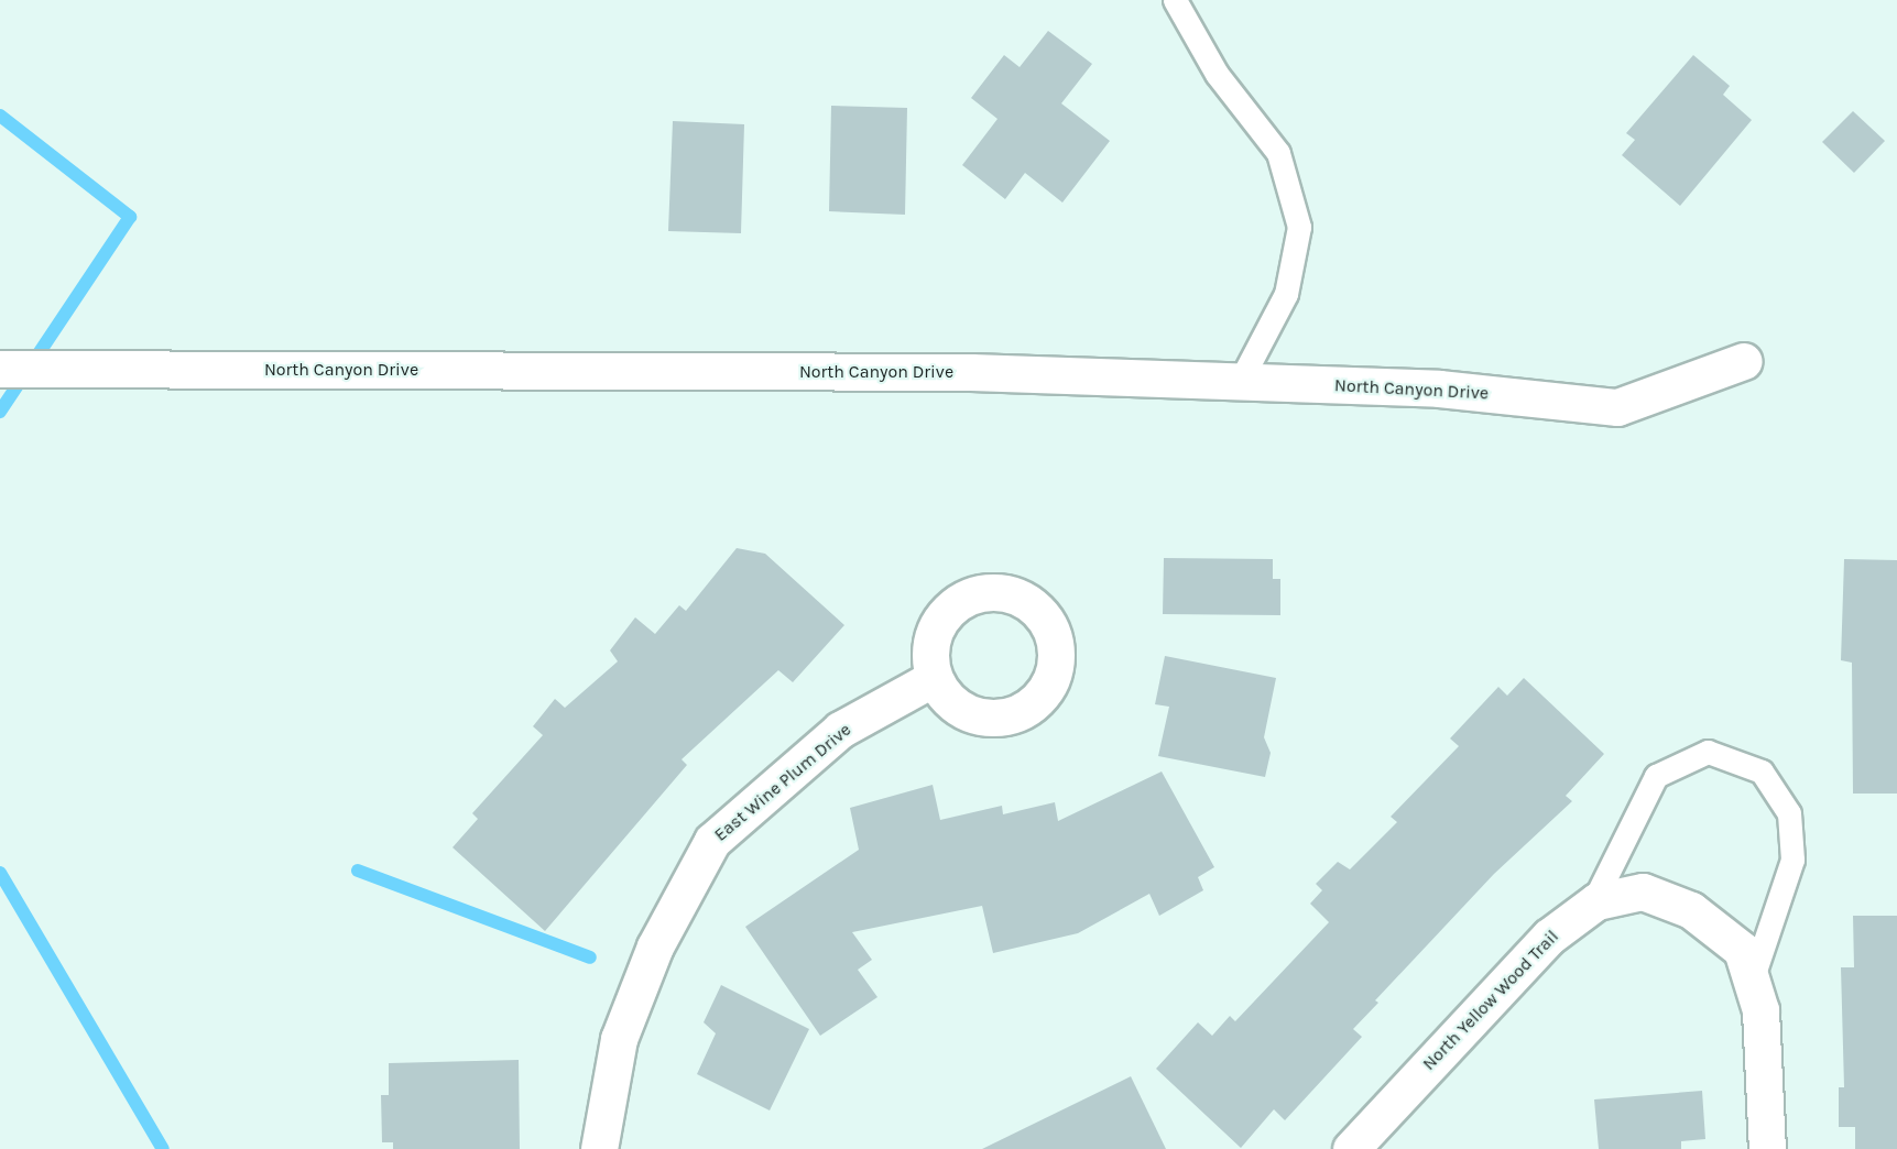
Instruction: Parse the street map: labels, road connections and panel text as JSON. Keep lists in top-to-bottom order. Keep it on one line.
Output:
{"streets":{"street":["North Canyon Drive","East Wine Plum Drive","North Yellow Wood Trail"]}}
